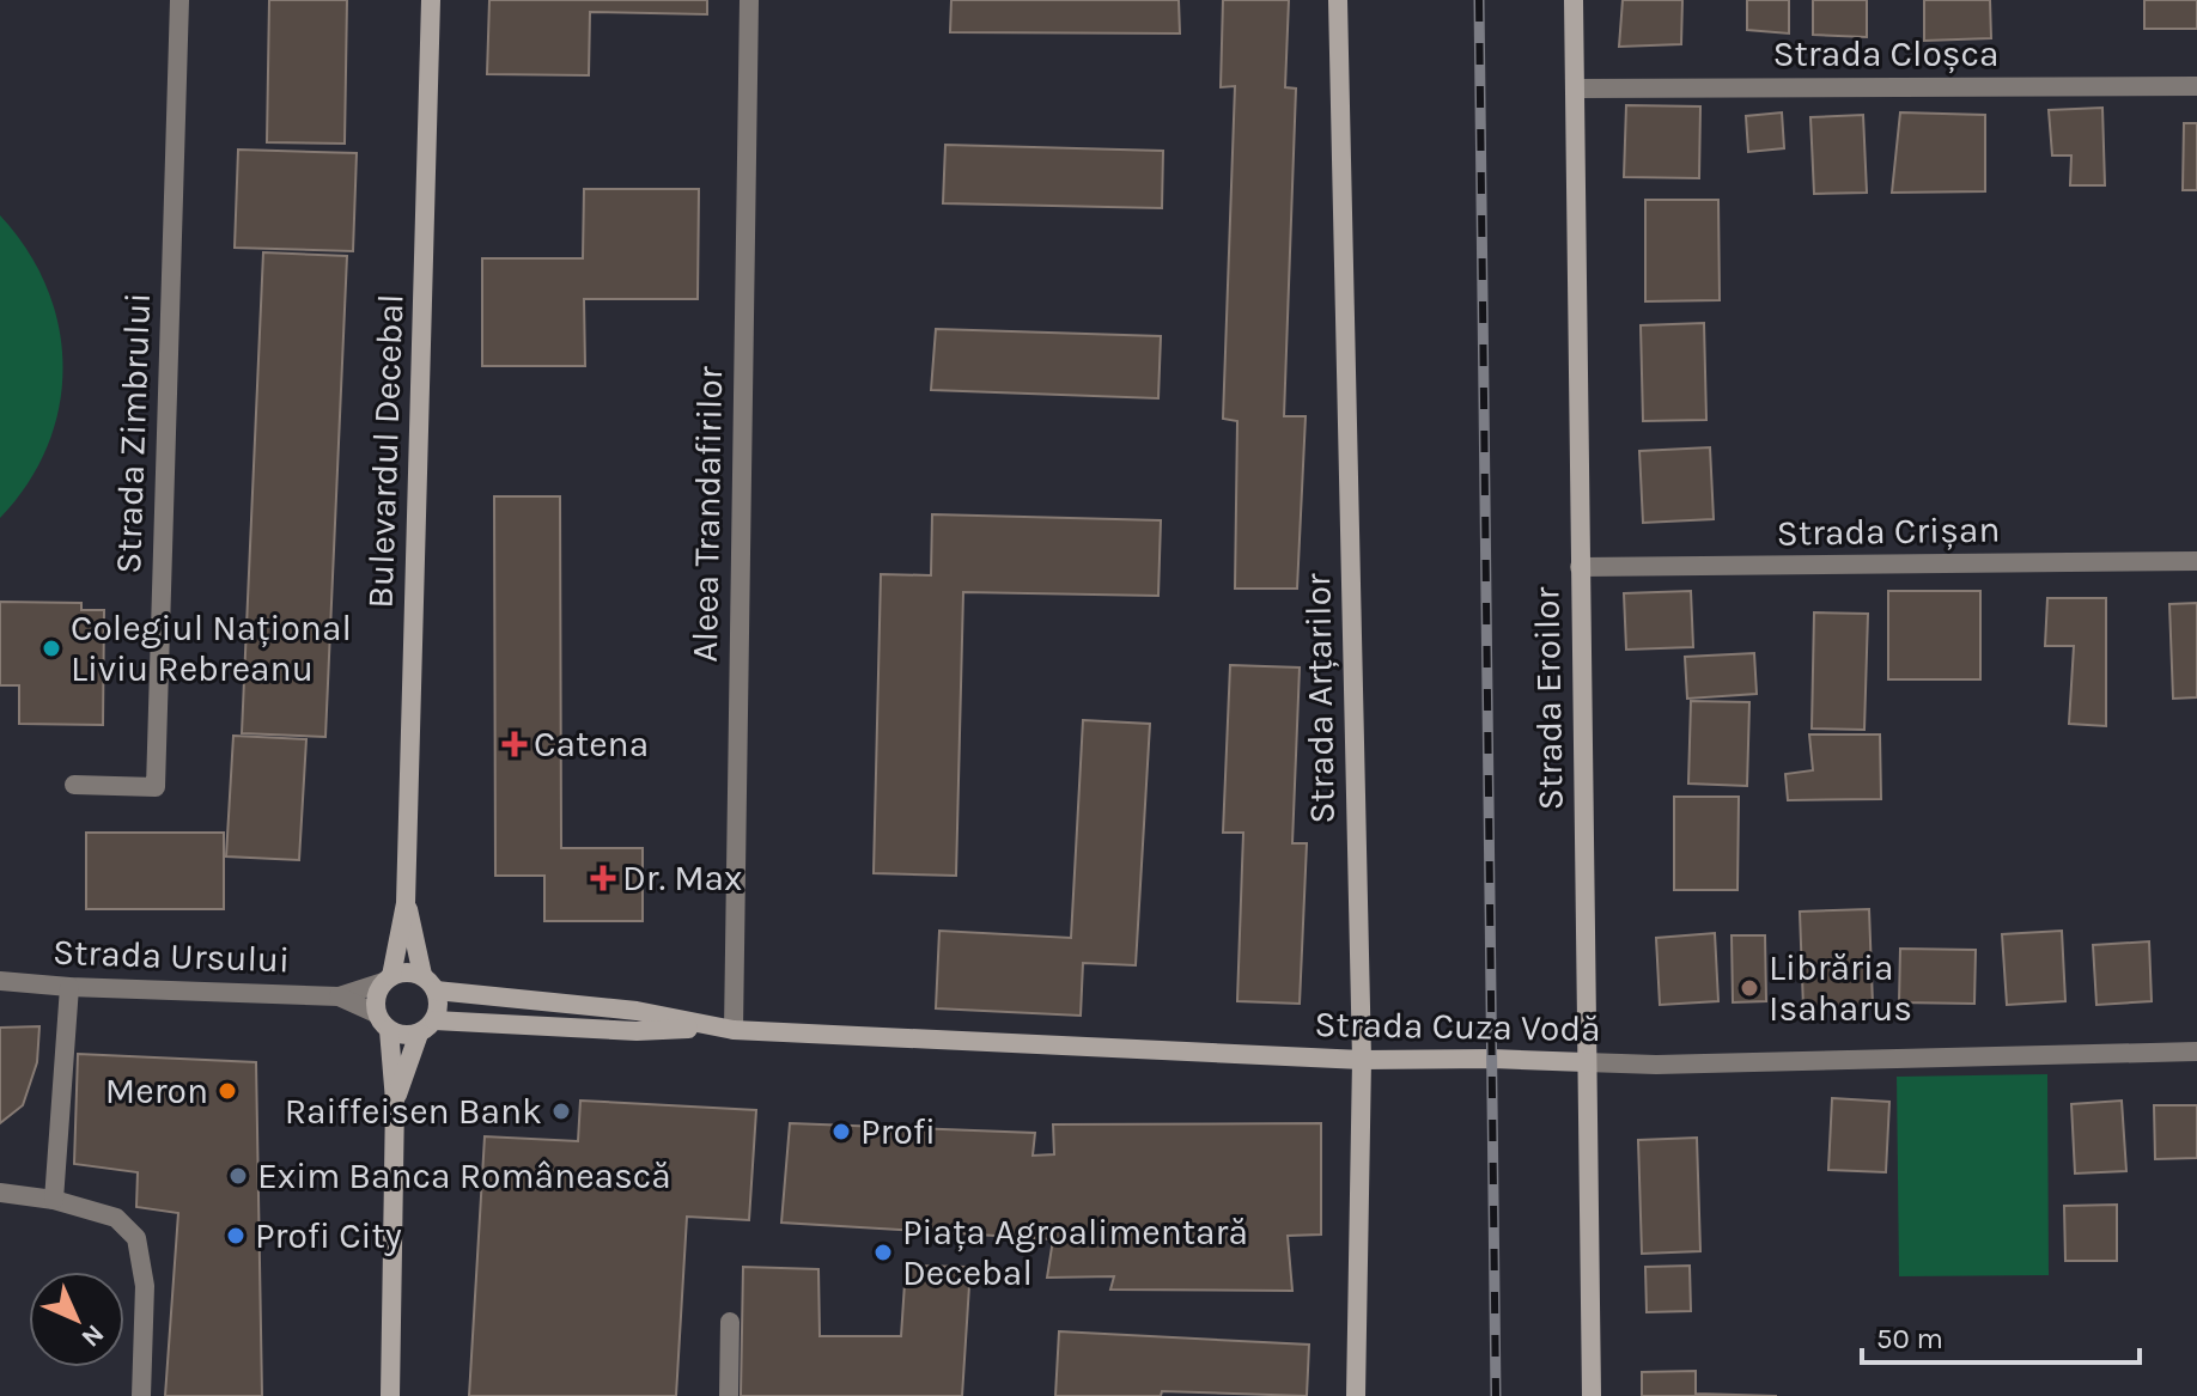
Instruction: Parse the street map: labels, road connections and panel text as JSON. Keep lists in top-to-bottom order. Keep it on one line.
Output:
{"streets":{"street":["Strada Cloșca","Strada Zimbrului","Bulevardul Decebal","Aleea Trandafirilor","Strada Crișan","Strada Arțarilor","Strada Eroilor","Strada Ursului","Strada Cuza Vodă"]},"crossings":[["Strada Cloșca","Strada Eroilor"],["Bulevardul Decebal","Strada Ursului"],["Bulevardul Decebal","Strada Cuza Vodă"],["Aleea Trandafirilor","Strada Cuza Vodă"],["Strada Crișan","Strada Eroilor"],["Strada Arțarilor","Strada Cuza Vodă"],["Strada Eroilor","Strada Cuza Vodă"],["Strada Ursului","Strada Cuza Vodă"]],"places":{"other":["Colegiul Național Liviu Rebreanu","Librăria Isaharus","Meron","Raiffeisen Bank","Profi","Exim Banca Românească","Profi City","Piața Agroalimentară Decebal"],"health":["Catena","Dr. Max"]},"scale_bar":"50 m","north":"bottom right"}
